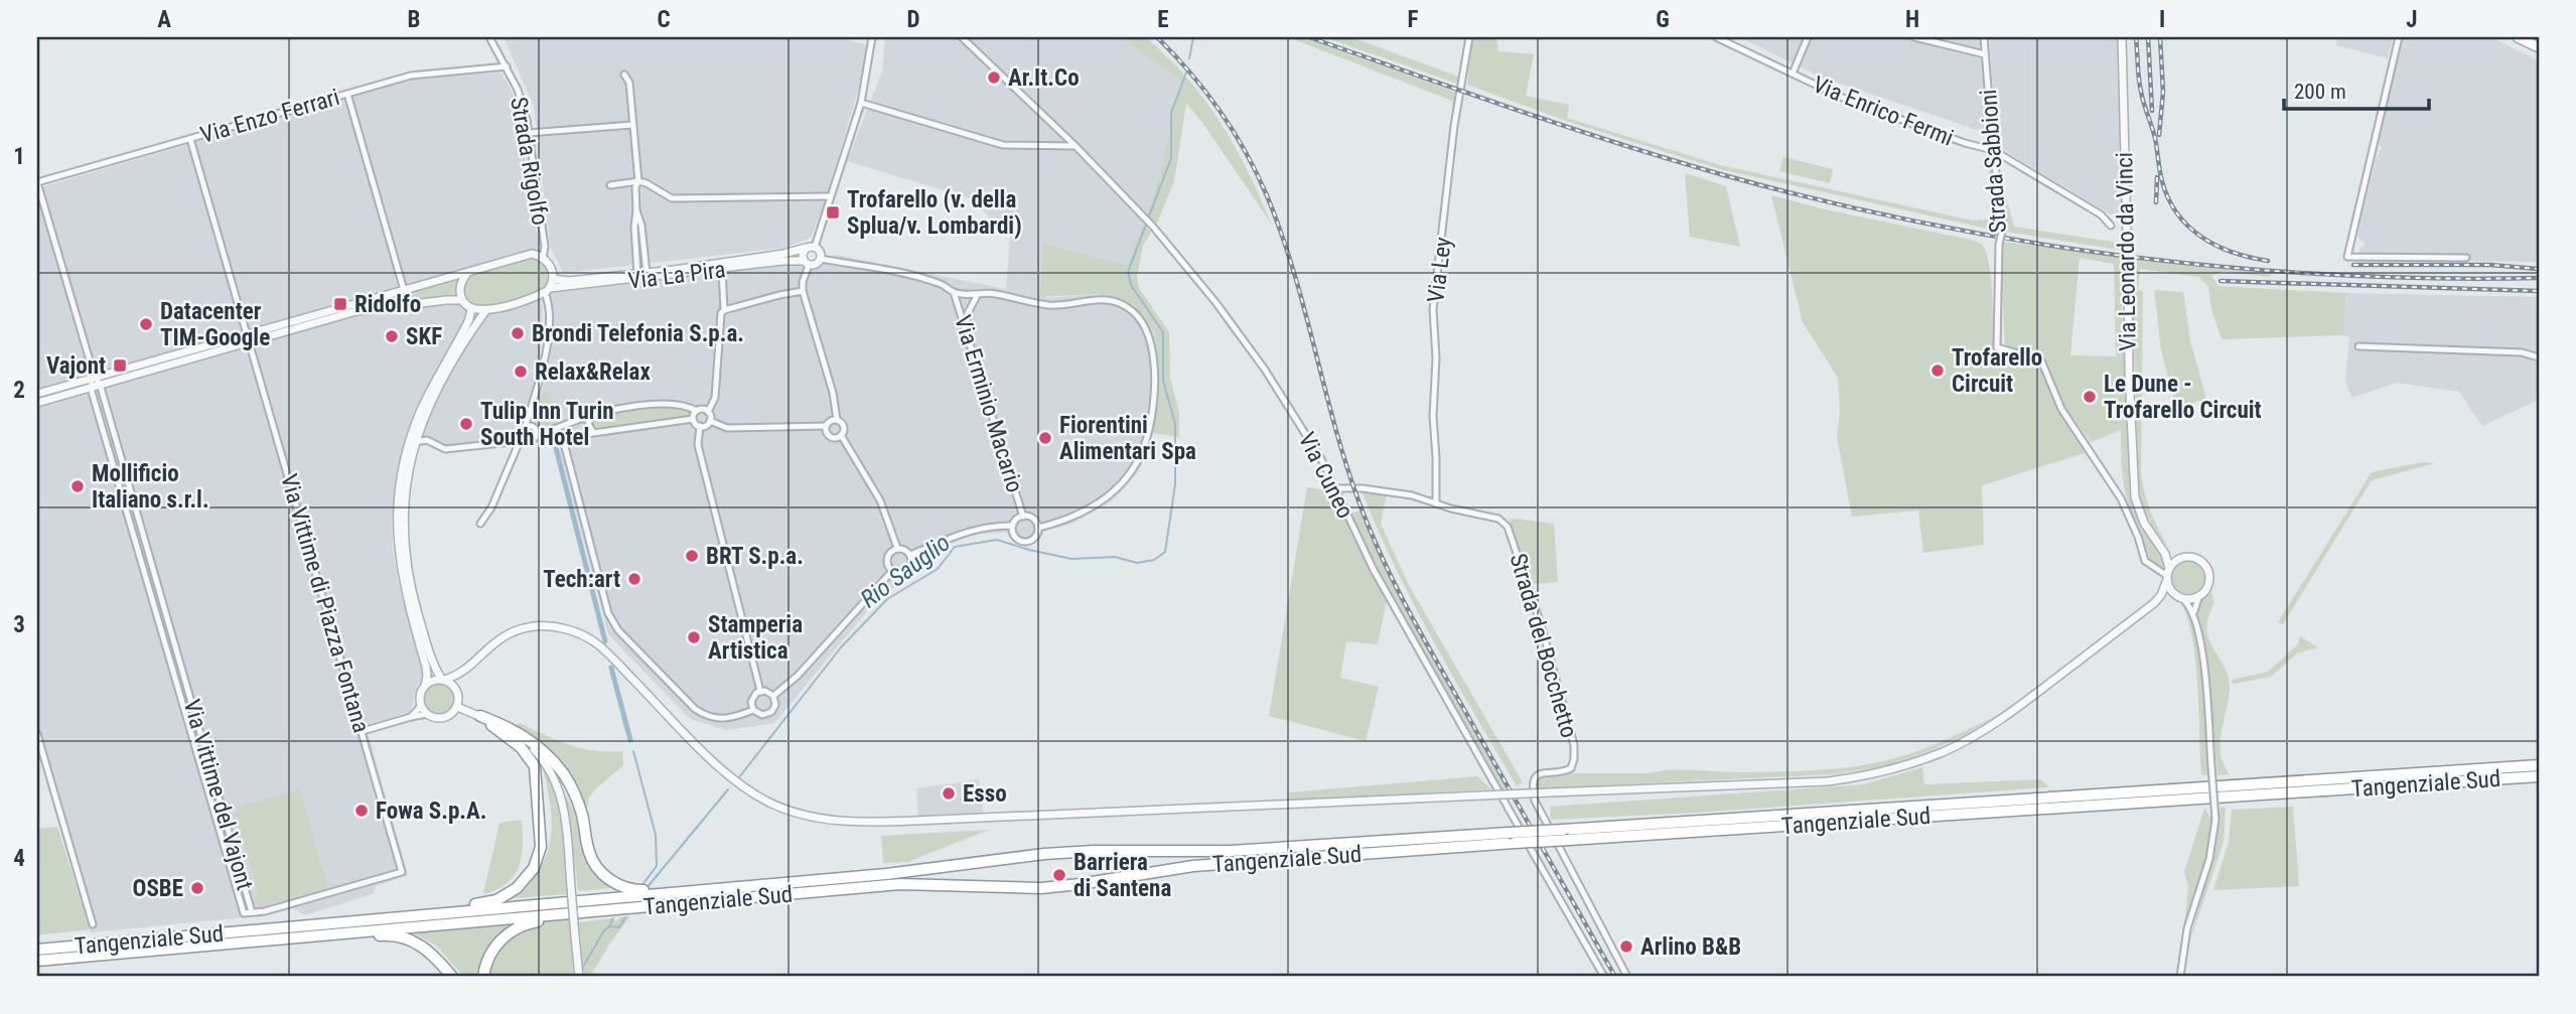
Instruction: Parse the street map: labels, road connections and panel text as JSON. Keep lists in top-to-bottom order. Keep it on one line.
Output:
{"streets":{"highway":["Tangenziale Sud"],"street":["Via Enrico Fermi","Via Enzo Ferrari","Strada Rigolfo","Strada Sabbioni","Via Leonardo da Vinci","Via Ley","Via La Pira","Via Erminio Macario","Via Cuneo","Via Vittime di Piazza Fontana","Strada del Bocchetto","Via Vittime del Vajont"]},"crossings":[["Via Enrico Fermi","Strada Sabbioni"],["Via Enzo Ferrari","Strada Rigolfo"],["Via Enzo Ferrari","Via Vittime di Piazza Fontana"],["Via Enzo Ferrari","Via Vittime del Vajont"],["Strada Sabbioni","Via Leonardo da Vinci"],["Via Ley","Strada del Bocchetto"],["Via Cuneo","Strada del Bocchetto"],["Via Vittime di Piazza Fontana","Via Vittime del Vajont"]],"water":["Rio Sauglio"],"places":{"other":["Ar.It.Co","Datacenter TIM-Google","Brondi Telefonia S.p.a.","SKF","Trofarello Circuit","Relax&Relax","Le Dune - Trofarello Circuit","Tulip Inn Turin South Hotel","Fiorentini Alimentari Spa","Mollificio Italiano s.r.l.","BRT S.p.a.","Tech:art","Stamperia Artistica","Esso","Fowa S.p.A.","Barriera di Santena","OSBE","Arlino B&B"],"transit":["Trofarello (v. della Splua/v. Lombardi)","Ridolfo","Vajont"]},"scale_bar":"200 m","grid":{"columns":["A","B","C","D","E","F","G","H","I","J"],"rows":["1","2","3","4"]}}
